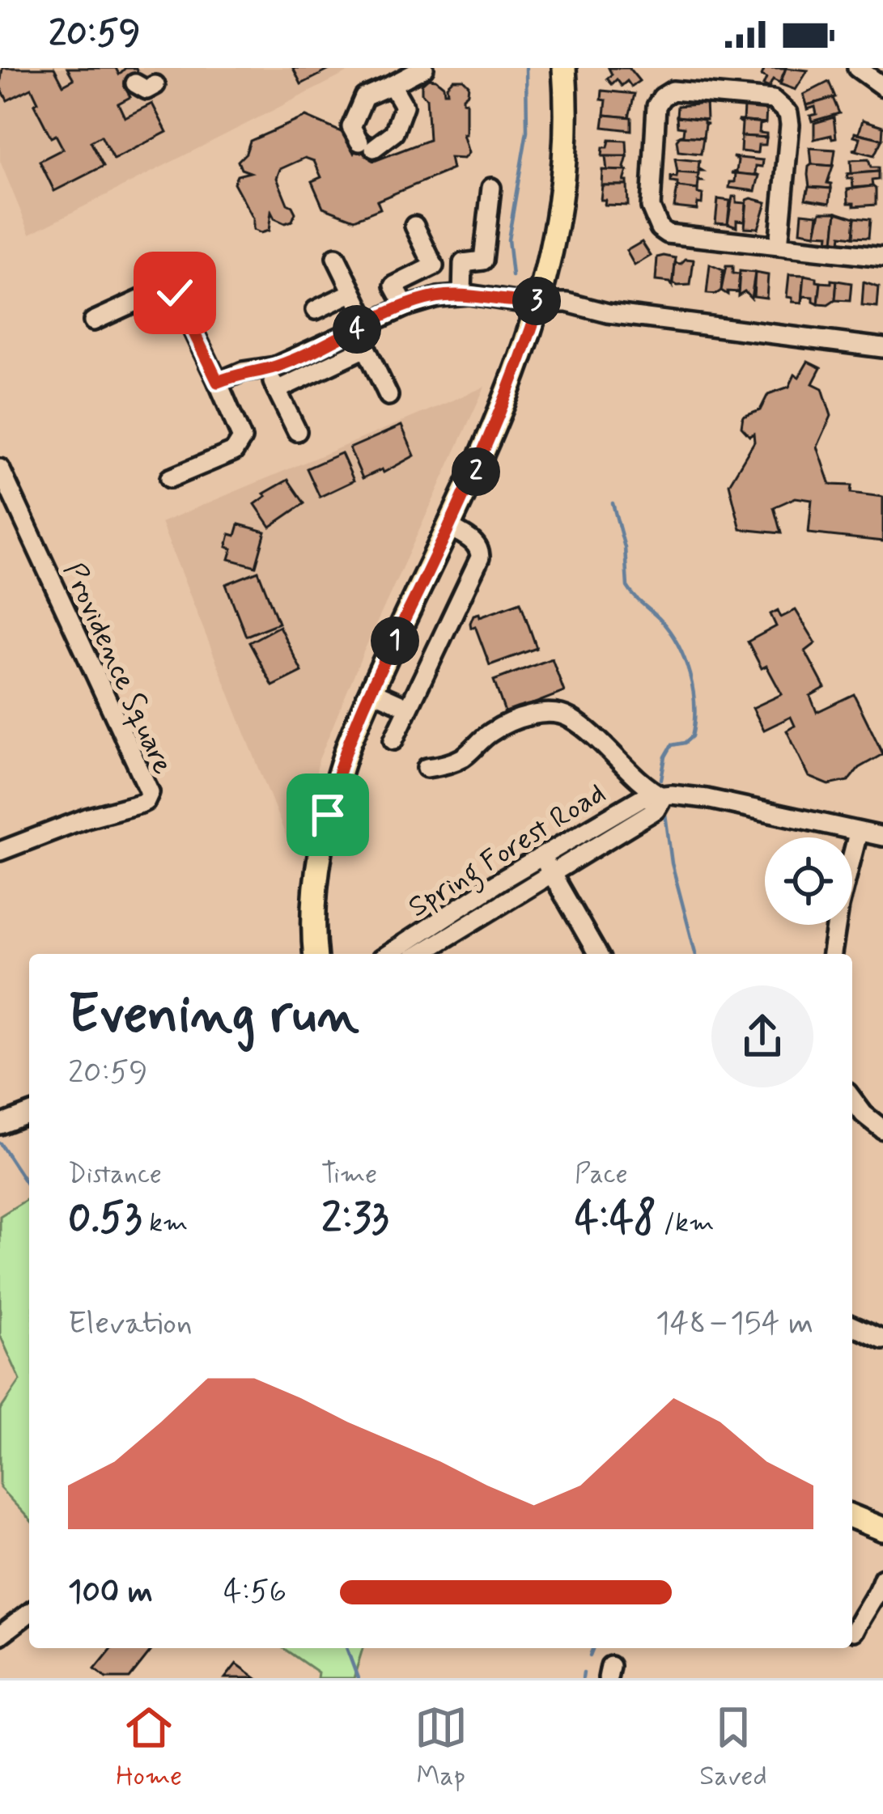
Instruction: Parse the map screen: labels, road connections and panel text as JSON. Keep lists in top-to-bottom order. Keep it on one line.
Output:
{"streets":{"street":["Providence Square","Spring Forest Road"]},"page":{"status":"20:59","pins":["3","4","2","1"],"heading":["Evening run","20:59"],"stats":[["Distance","0.53 km"],["Time","2:33"],["Pace","4:48 /km"]],"chart":["Elevation","148–154 m"],"list":[{"name":"100 m","note":"4:56"}],"tabs":["Home","Map","Saved"]}}
